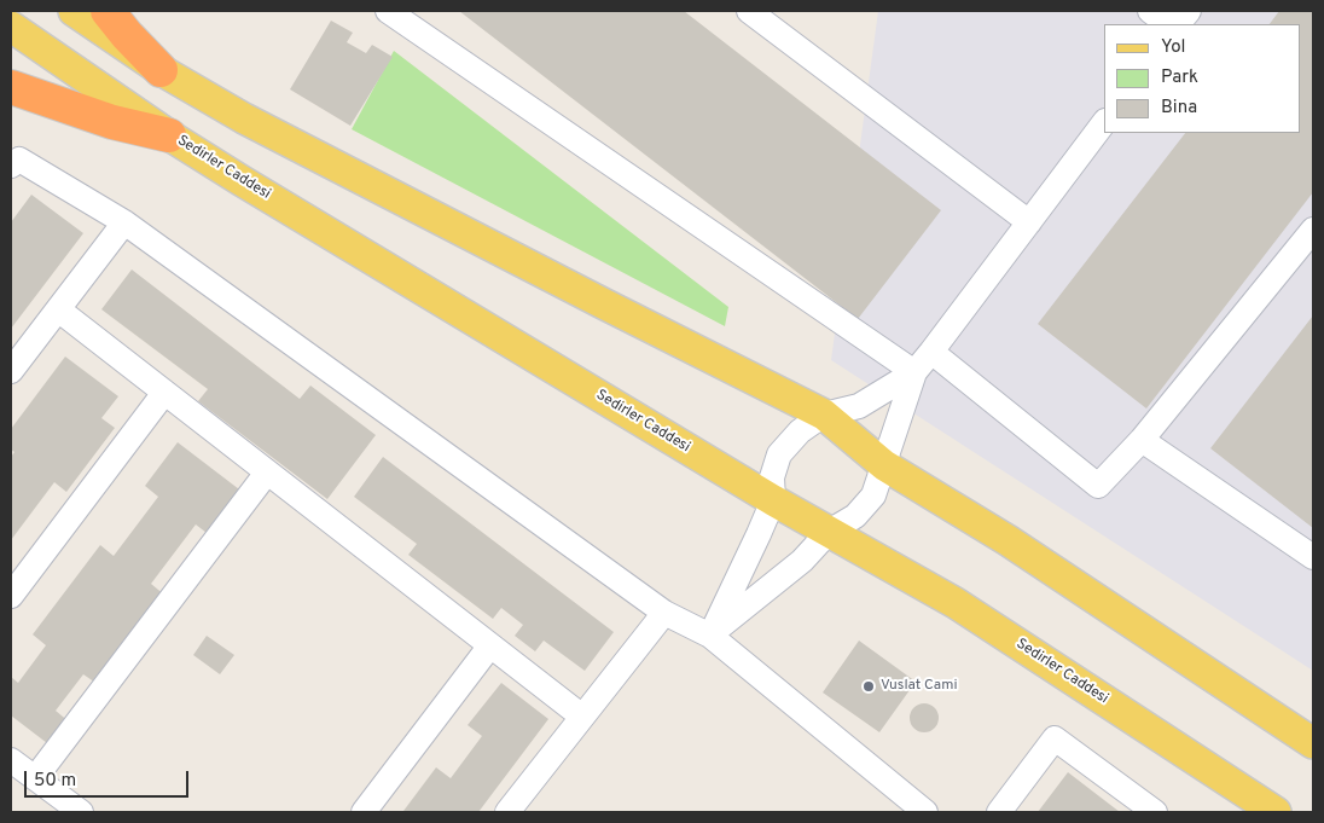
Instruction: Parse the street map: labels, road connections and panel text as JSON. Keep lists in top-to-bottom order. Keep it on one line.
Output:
{"streets":{"main road":["Sedirler Caddesi"]},"places":["Vuslat Cami"],"legend":["Yol","Park","Bina"],"scale_bar":"50 m"}
